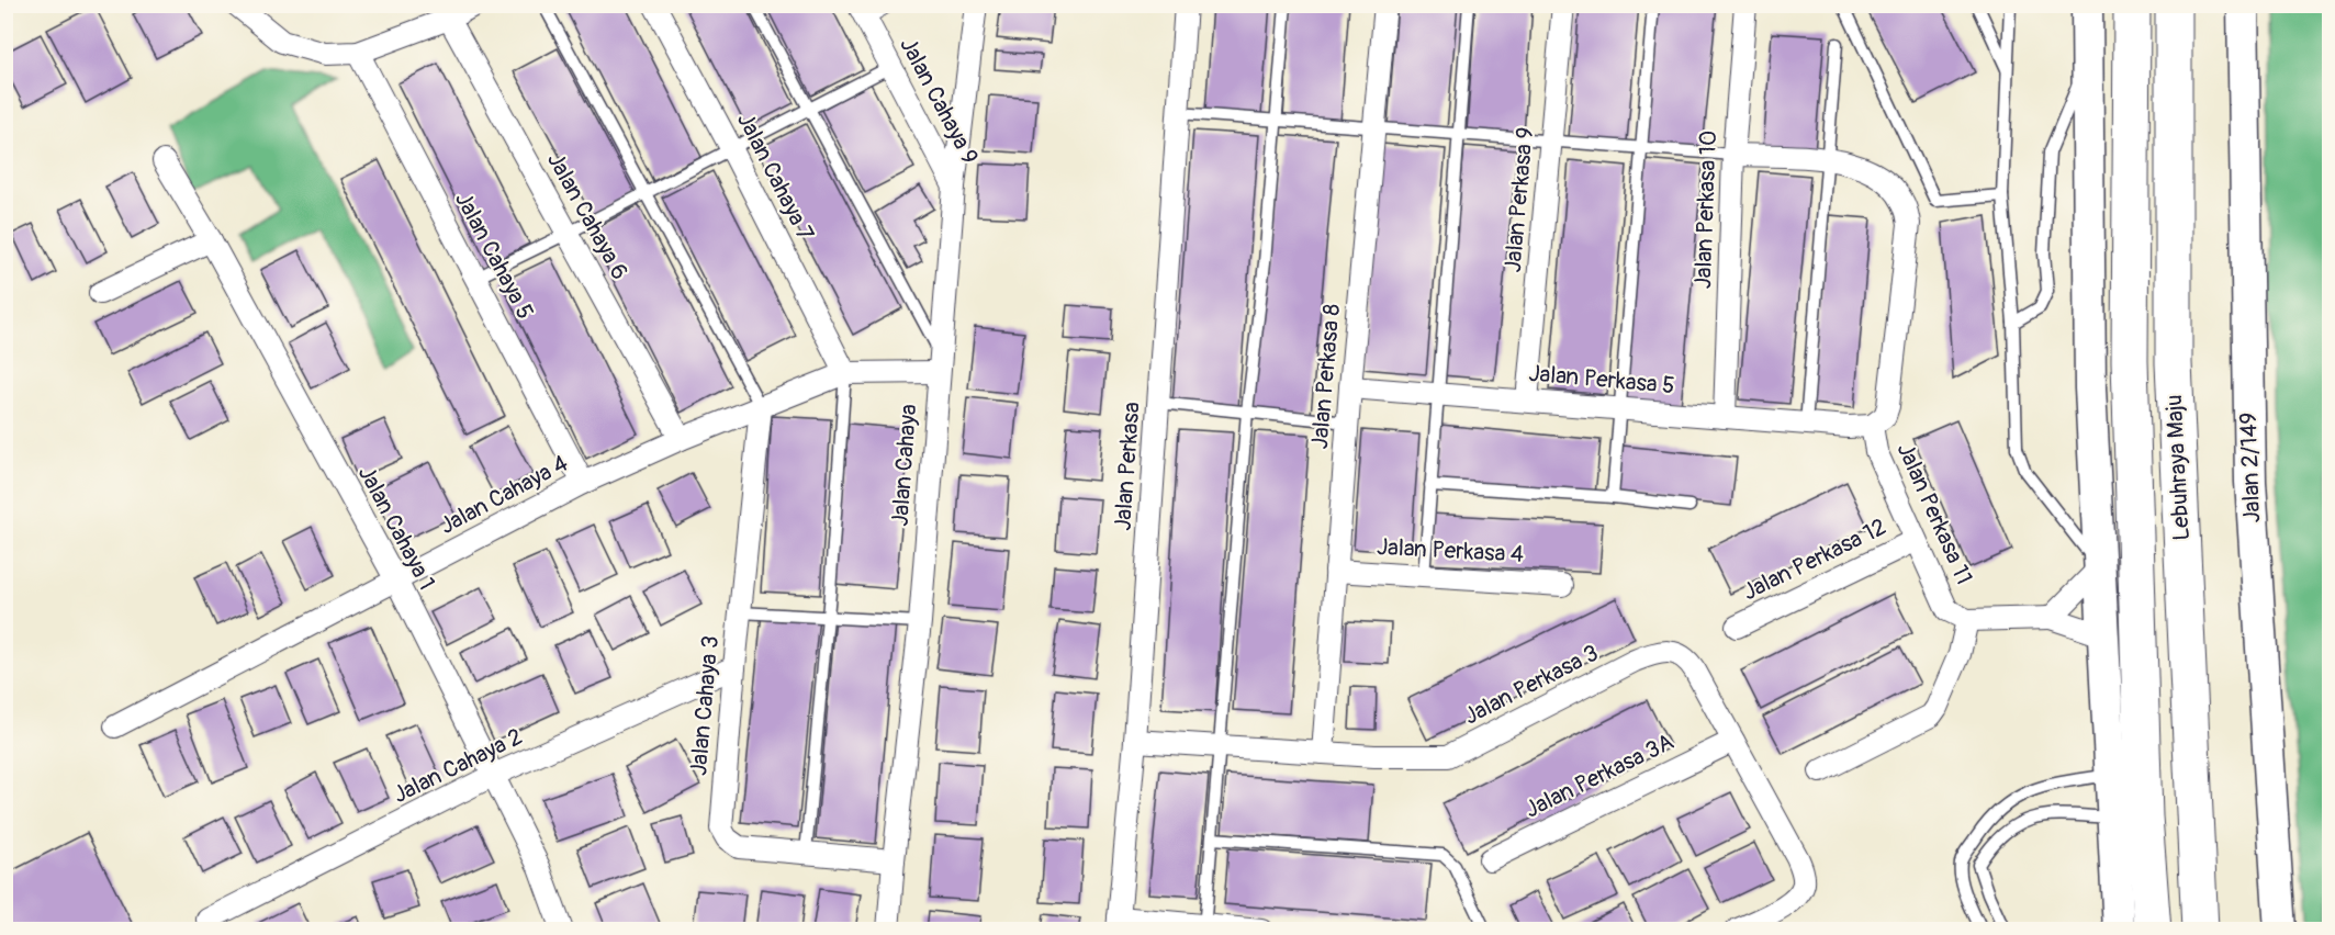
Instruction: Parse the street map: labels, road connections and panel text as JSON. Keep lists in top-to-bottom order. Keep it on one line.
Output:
{"streets":{"highway":["Lebuhraya Maju"],"main road":["Jalan 2/149"],"street":["Jalan Cahaya 9","Jalan Cahaya 7","Jalan Perkasa 9","Jalan Perkasa 10","Jalan Cahaya 6","Jalan Cahaya 5","Jalan Perkasa 8","Jalan Perkasa 5","Jalan Cahaya","Jalan Perkasa","Jalan Cahaya 4","Jalan Perkasa 11","Jalan Cahaya 1","Jalan Perkasa 4","Jalan Perkasa 12","Jalan Perkasa 3","Jalan Cahaya 3","Jalan Cahaya 2","Jalan Perkasa 3A"]},"crossings":[["Jalan Cahaya 9","Jalan Cahaya"],["Jalan Cahaya 7","Jalan Cahaya 4"],["Jalan Perkasa 9","Jalan Perkasa 5"],["Jalan Perkasa 10","Jalan Perkasa 5"],["Jalan Perkasa 10","Jalan Perkasa 11"],["Jalan Cahaya 6","Jalan Cahaya 4"],["Jalan Cahaya 5","Jalan Cahaya 4"],["Jalan Perkasa 8","Jalan Perkasa 5"],["Jalan Perkasa 8","Jalan Perkasa 4"],["Jalan Perkasa 8","Jalan Perkasa 3"],["Jalan Perkasa 5","Jalan Perkasa 11"],["Jalan Cahaya","Jalan Cahaya 4"],["Jalan Cahaya","Jalan Cahaya 3"],["Jalan Perkasa","Jalan Perkasa 3"],["Jalan Cahaya 4","Jalan Cahaya 1"],["Jalan Cahaya 4","Jalan Cahaya 3"],["Jalan Perkasa 11","Jalan Perkasa 12"],["Jalan Cahaya 1","Jalan Cahaya 2"],["Jalan Perkasa 3","Jalan Perkasa 3A"],["Jalan Cahaya 3","Jalan Cahaya 2"]]}
